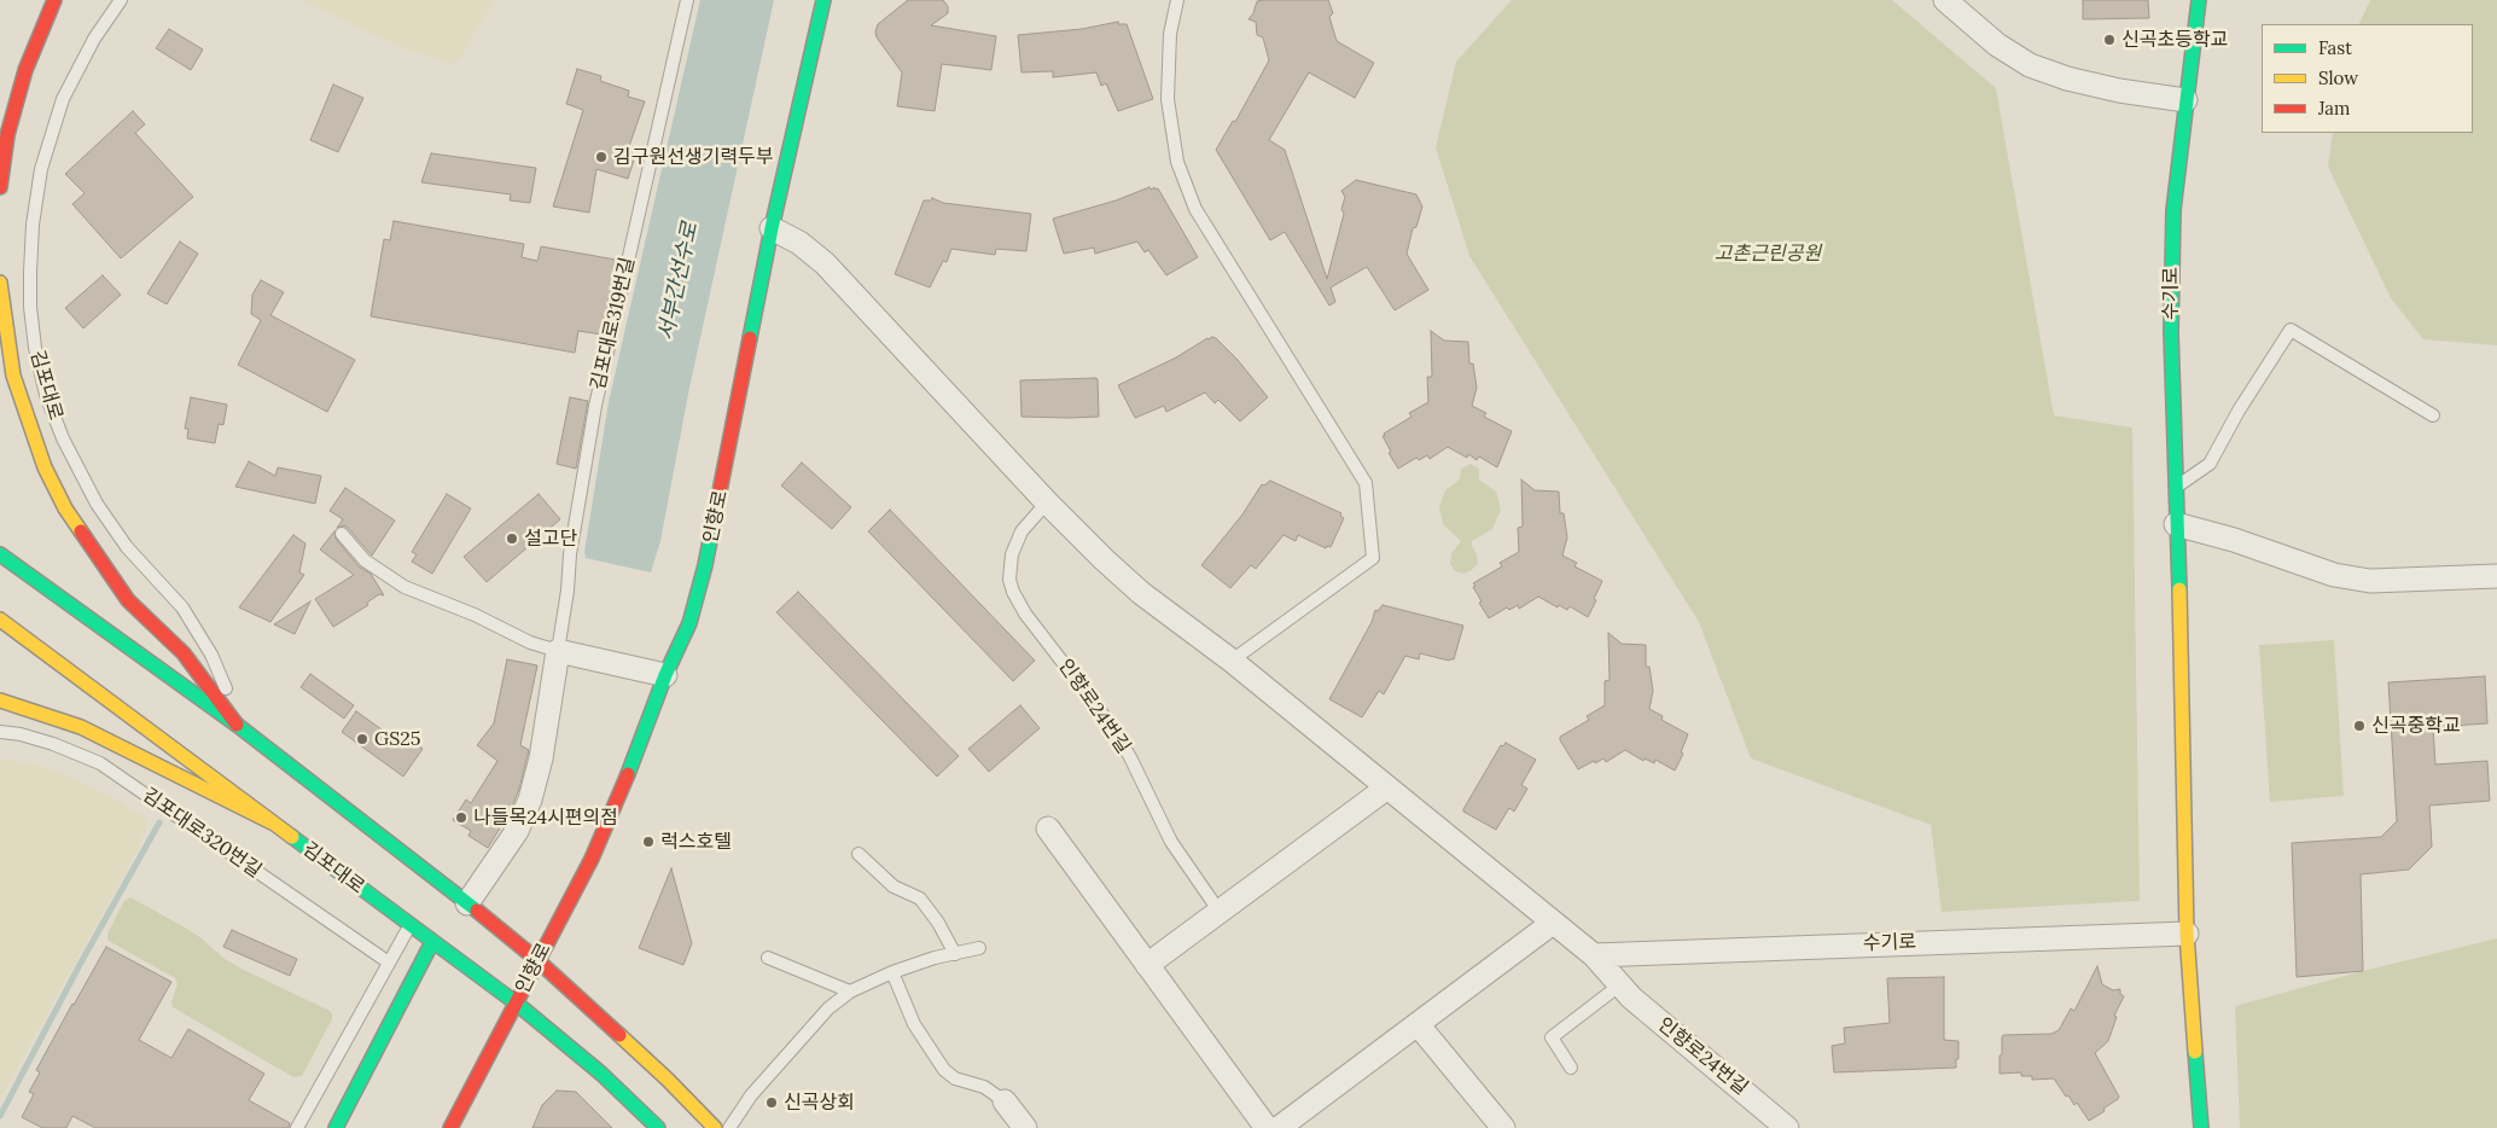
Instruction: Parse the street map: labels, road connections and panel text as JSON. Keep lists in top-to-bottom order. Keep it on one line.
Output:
{"streets":{"main road":["수기로","김포대로","인향로"],"street":["김포대로319번길","인향로24번길"],"lane":["김포대로320번길"]},"crossings":[["수기로","인향로24번길"],["김포대로319번길","김포대로"],["김포대로","인향로"],["인향로","인향로24번길"]],"water":["서부간선수로"],"parks":["고촌근린공원"],"places":["신곡초등학교","김구원선생기력두부","설고단","신곡중학교","GS25","나들목24시편의점","럭스호텔","신곡상회"],"legend":["Fast","Slow","Jam"]}
